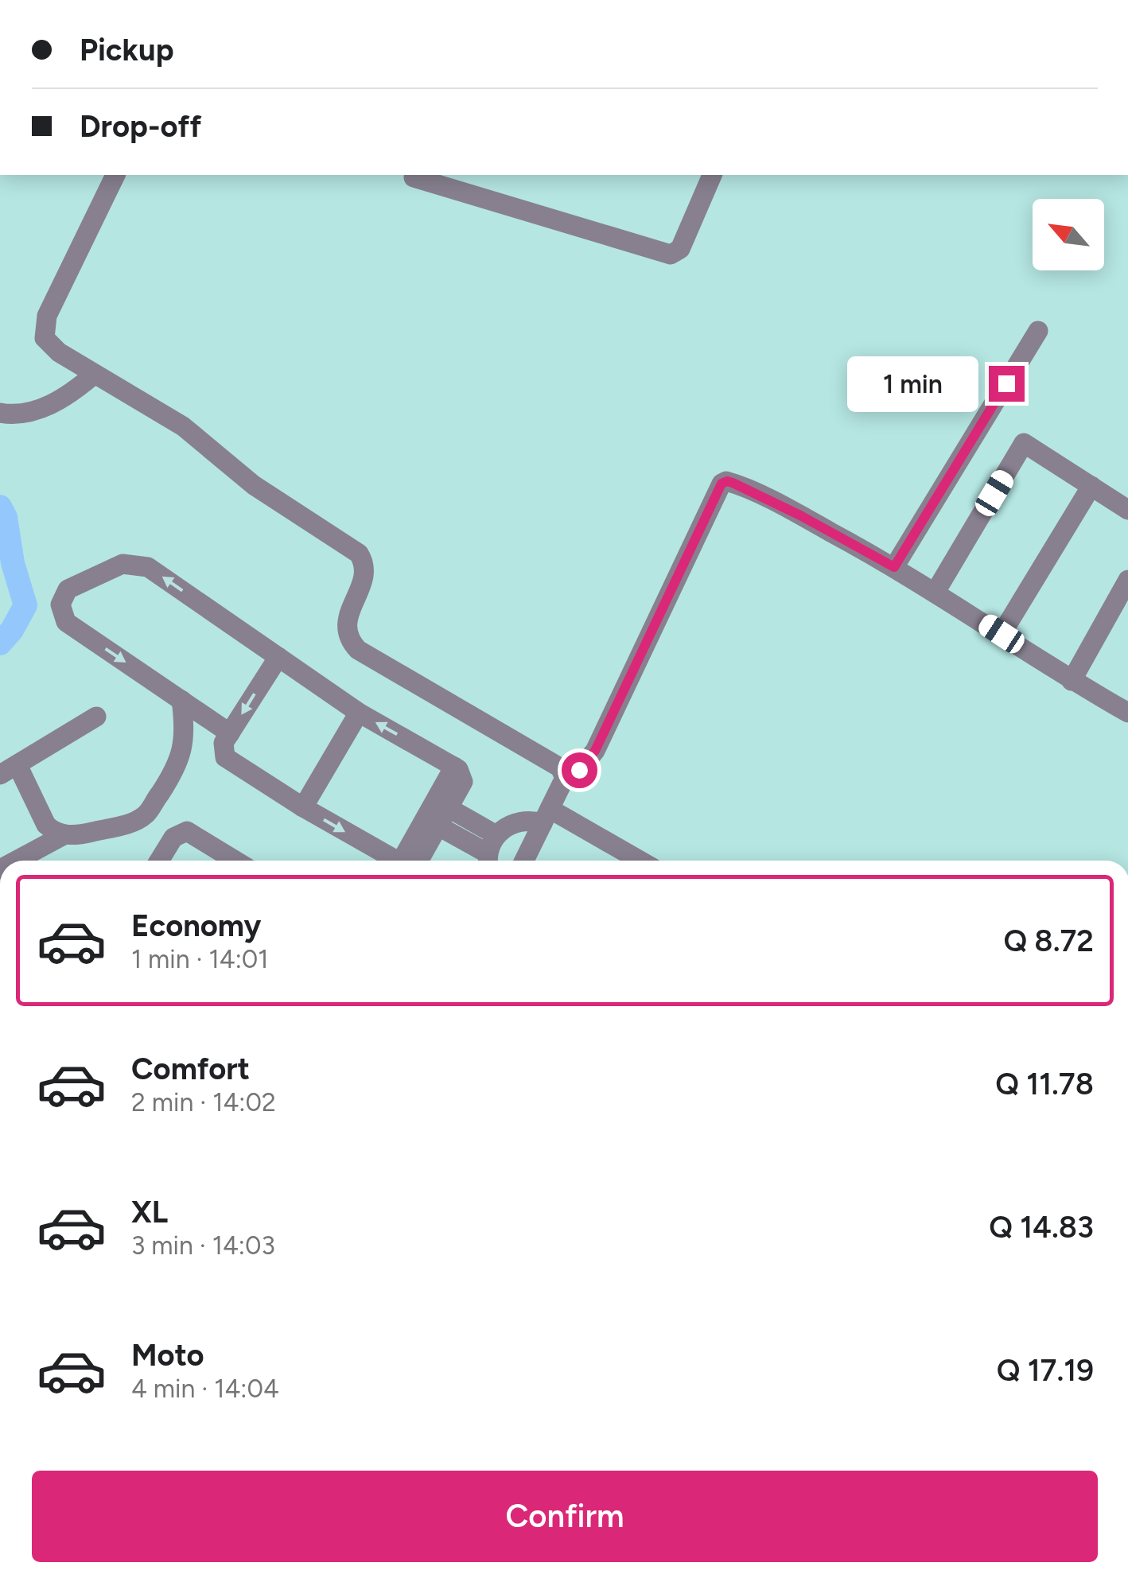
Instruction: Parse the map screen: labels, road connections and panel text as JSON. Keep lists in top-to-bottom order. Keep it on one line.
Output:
{"north":"top left","page":{"banner":["Pickup","Drop-off"],"bubble":"1 min","list":[{"name":"Economy","note":"1 min · 14:01","value":"Q 8.72"},{"name":"Comfort","note":"2 min · 14:02","value":"Q 11.78"},{"name":"XL","note":"3 min · 14:03","value":"Q 14.83"},{"name":"Moto","note":"4 min · 14:04","value":"Q 17.19"}],"buttons":"Confirm"}}
